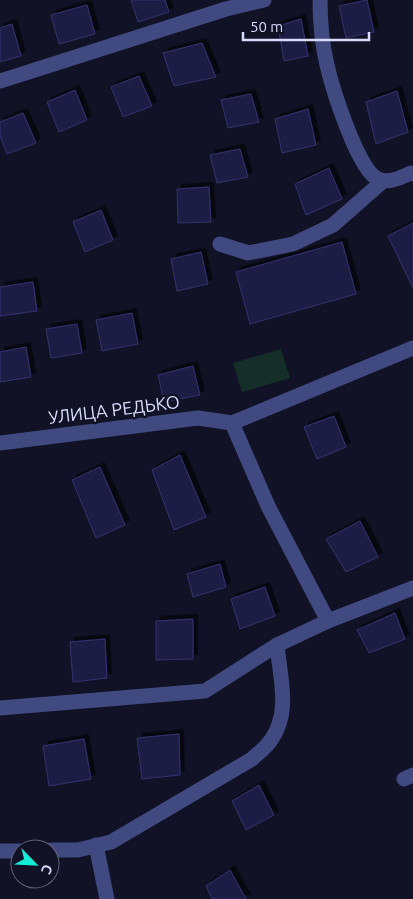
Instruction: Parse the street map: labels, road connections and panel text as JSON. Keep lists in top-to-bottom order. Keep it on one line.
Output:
{"streets":{"street":["УЛИЦА РЕДЬКО"]},"scale_bar":"50 m","north":"bottom right"}
